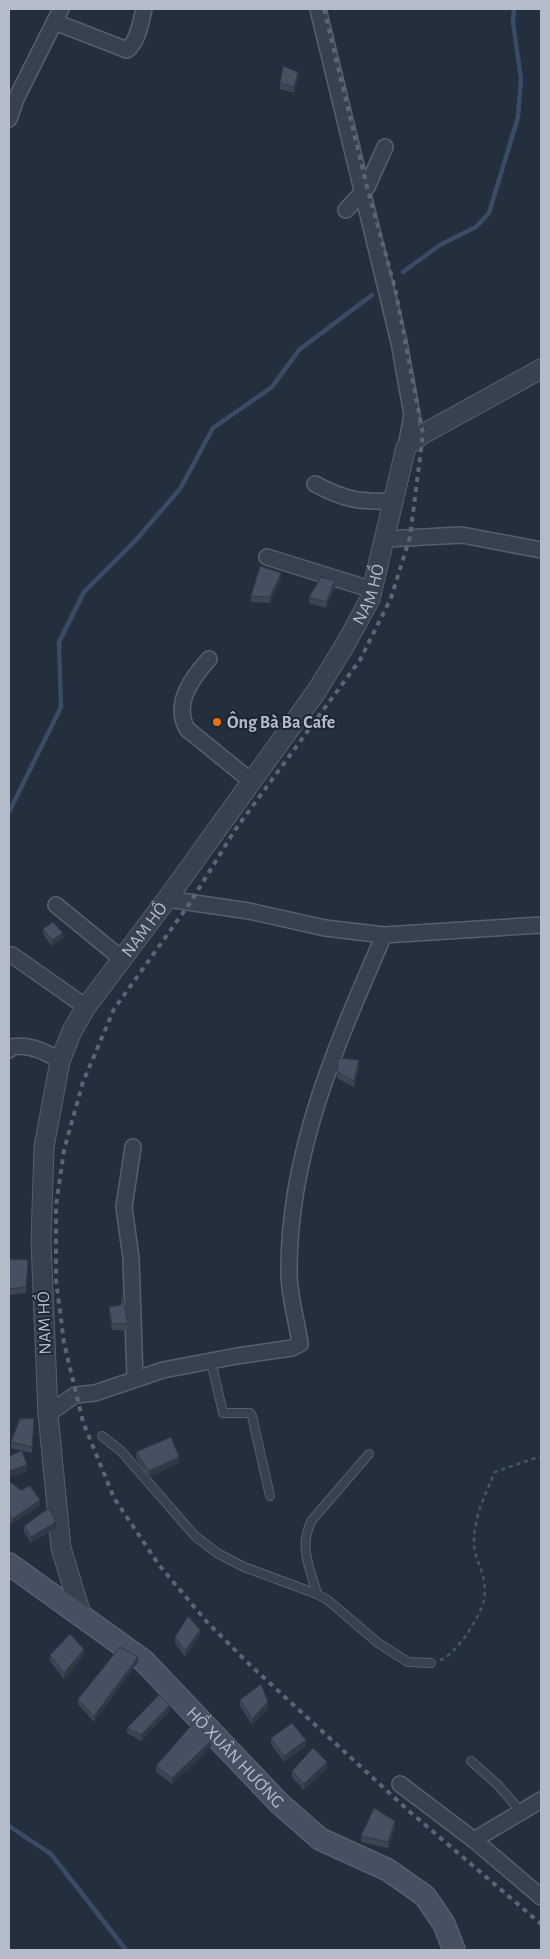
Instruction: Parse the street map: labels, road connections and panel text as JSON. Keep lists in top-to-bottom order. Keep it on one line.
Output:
{"streets":{"main road":["HỒ XUÂN HƯƠNG"],"street":["NAM HỒ"]},"crossings":[["NAM HỒ","HỒ XUÂN HƯƠNG"]],"places":["Ông Bà Ba Cafe"]}
